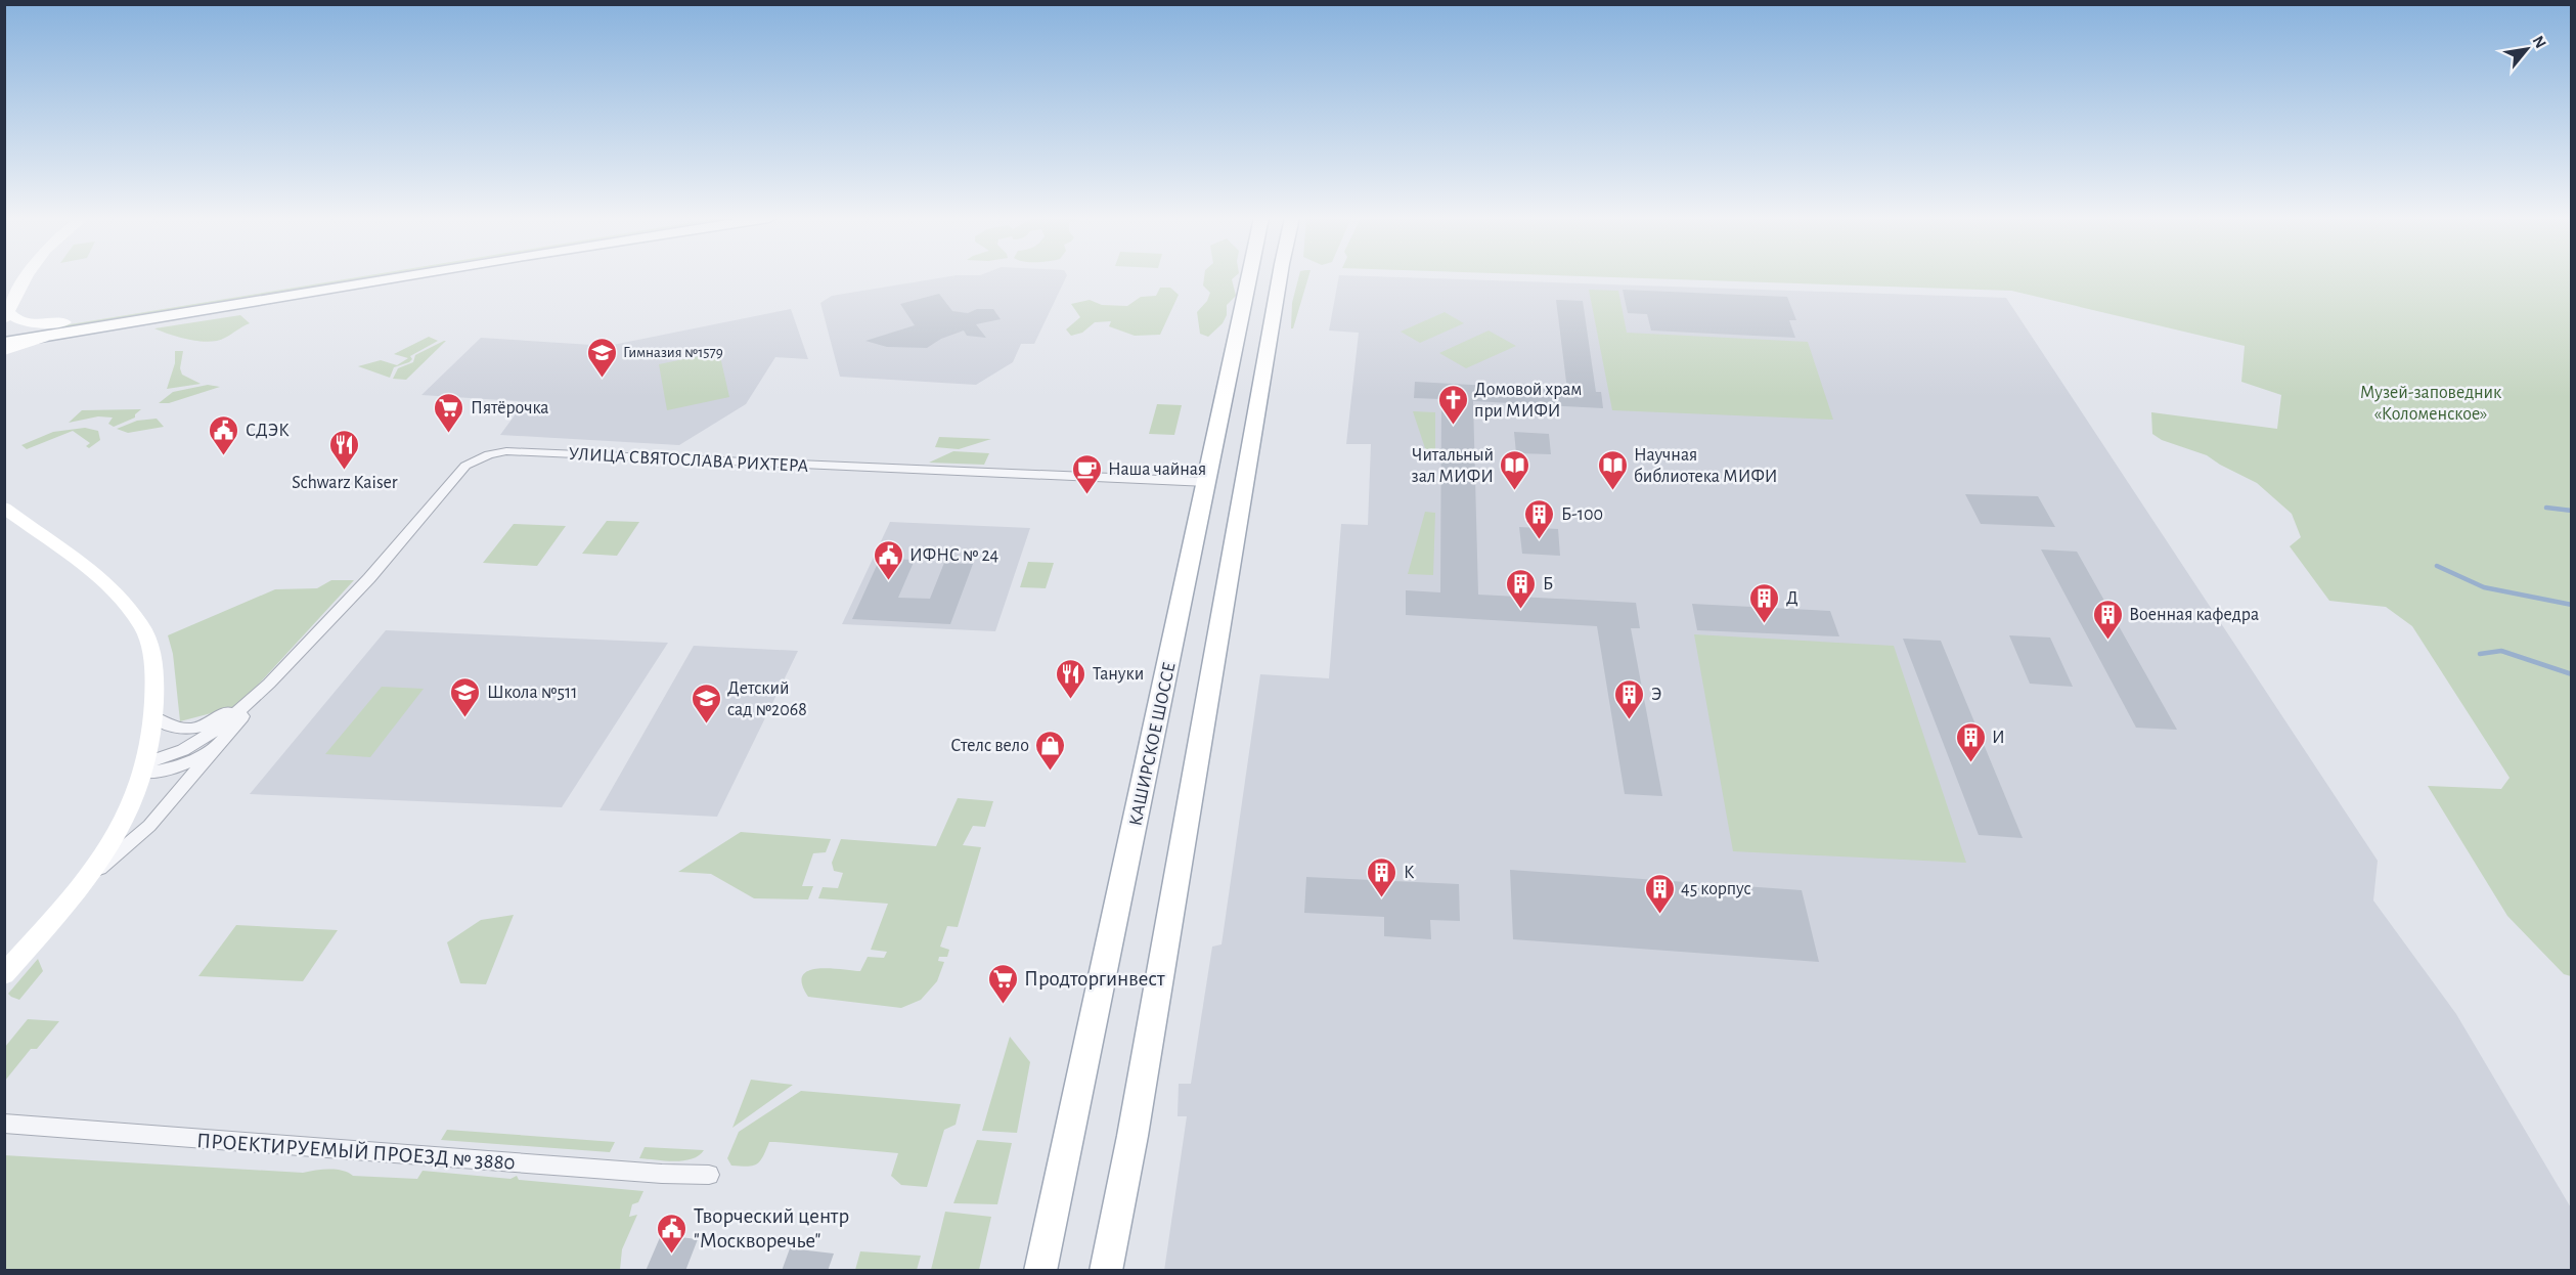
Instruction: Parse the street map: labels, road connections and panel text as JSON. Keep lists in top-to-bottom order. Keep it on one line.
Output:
{"streets":{"main road":["КАШИРСКОЕ ШОССЕ"],"street":["УЛИЦА СВЯТОСЛАВА РИХТЕРА","ПРОЕКТИРУЕМЫЙ ПРОЕЗД № 3880"]},"crossings":[["УЛИЦА СВЯТОСЛАВА РИХТЕРА","КАШИРСКОЕ ШОССЕ"]],"parks":["Музей-заповедник «Коломенское»"],"places":{"school or university":["Гимназия №1579","Школа №511","Детский сад №2068"],"church":["Домовой храм при МИФИ"],"supermarket":["Пятёрочка","Продторгинвест"],"public building":["СДЭК","ИФНС № 24","Творческий центр \"Москворечье\""],"restaurant":["Schwarz Kaiser","Тануки"],"library":["Читальный зал МИФИ","Научная библиотека МИФИ"],"cafe":["Наша чайная"],"building":["Б-100","Б","Д","Военная кафедра","Э","И","К","45 корпус"],"shop":["Стелс вело"]},"north":"top right"}
